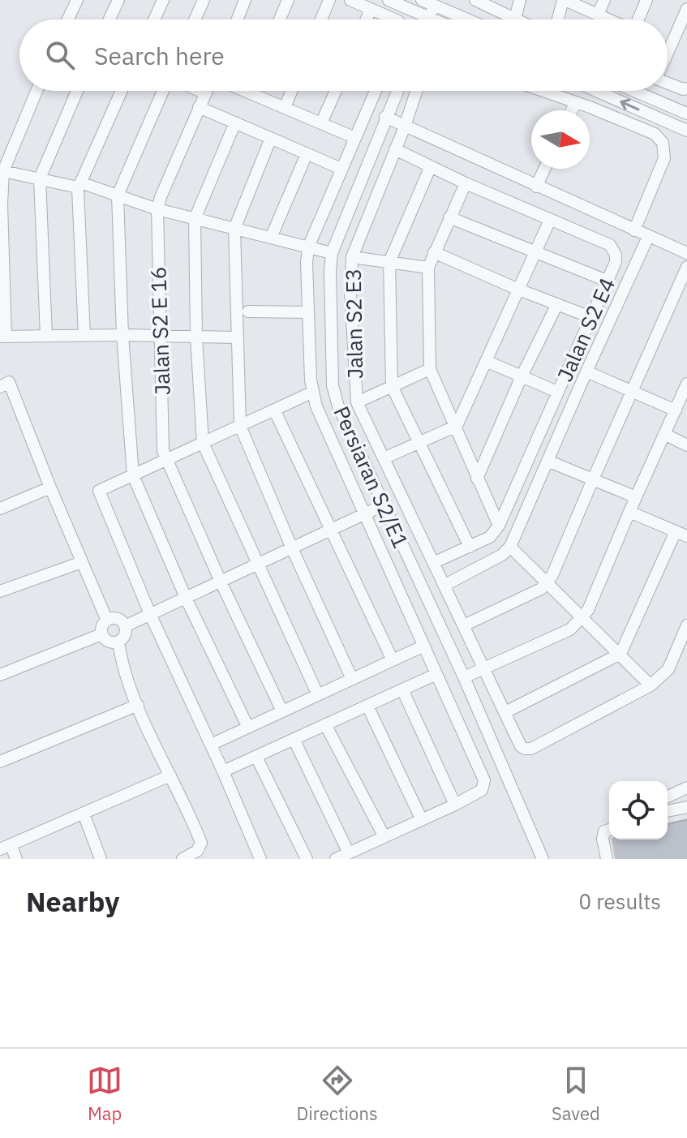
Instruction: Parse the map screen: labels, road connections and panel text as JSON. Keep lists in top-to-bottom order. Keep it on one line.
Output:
{"streets":{"street":["Jalan S2 E3","Jalan S2 E4","Jalan S2 E 16","Persiaran S2/E1"]},"crossings":[["Jalan S2 E3","Jalan S2 E4"]],"north":"right","page":{"search":"Search here","heading":["Nearby","0 results"],"nav":["Map","Directions","Saved"]}}
